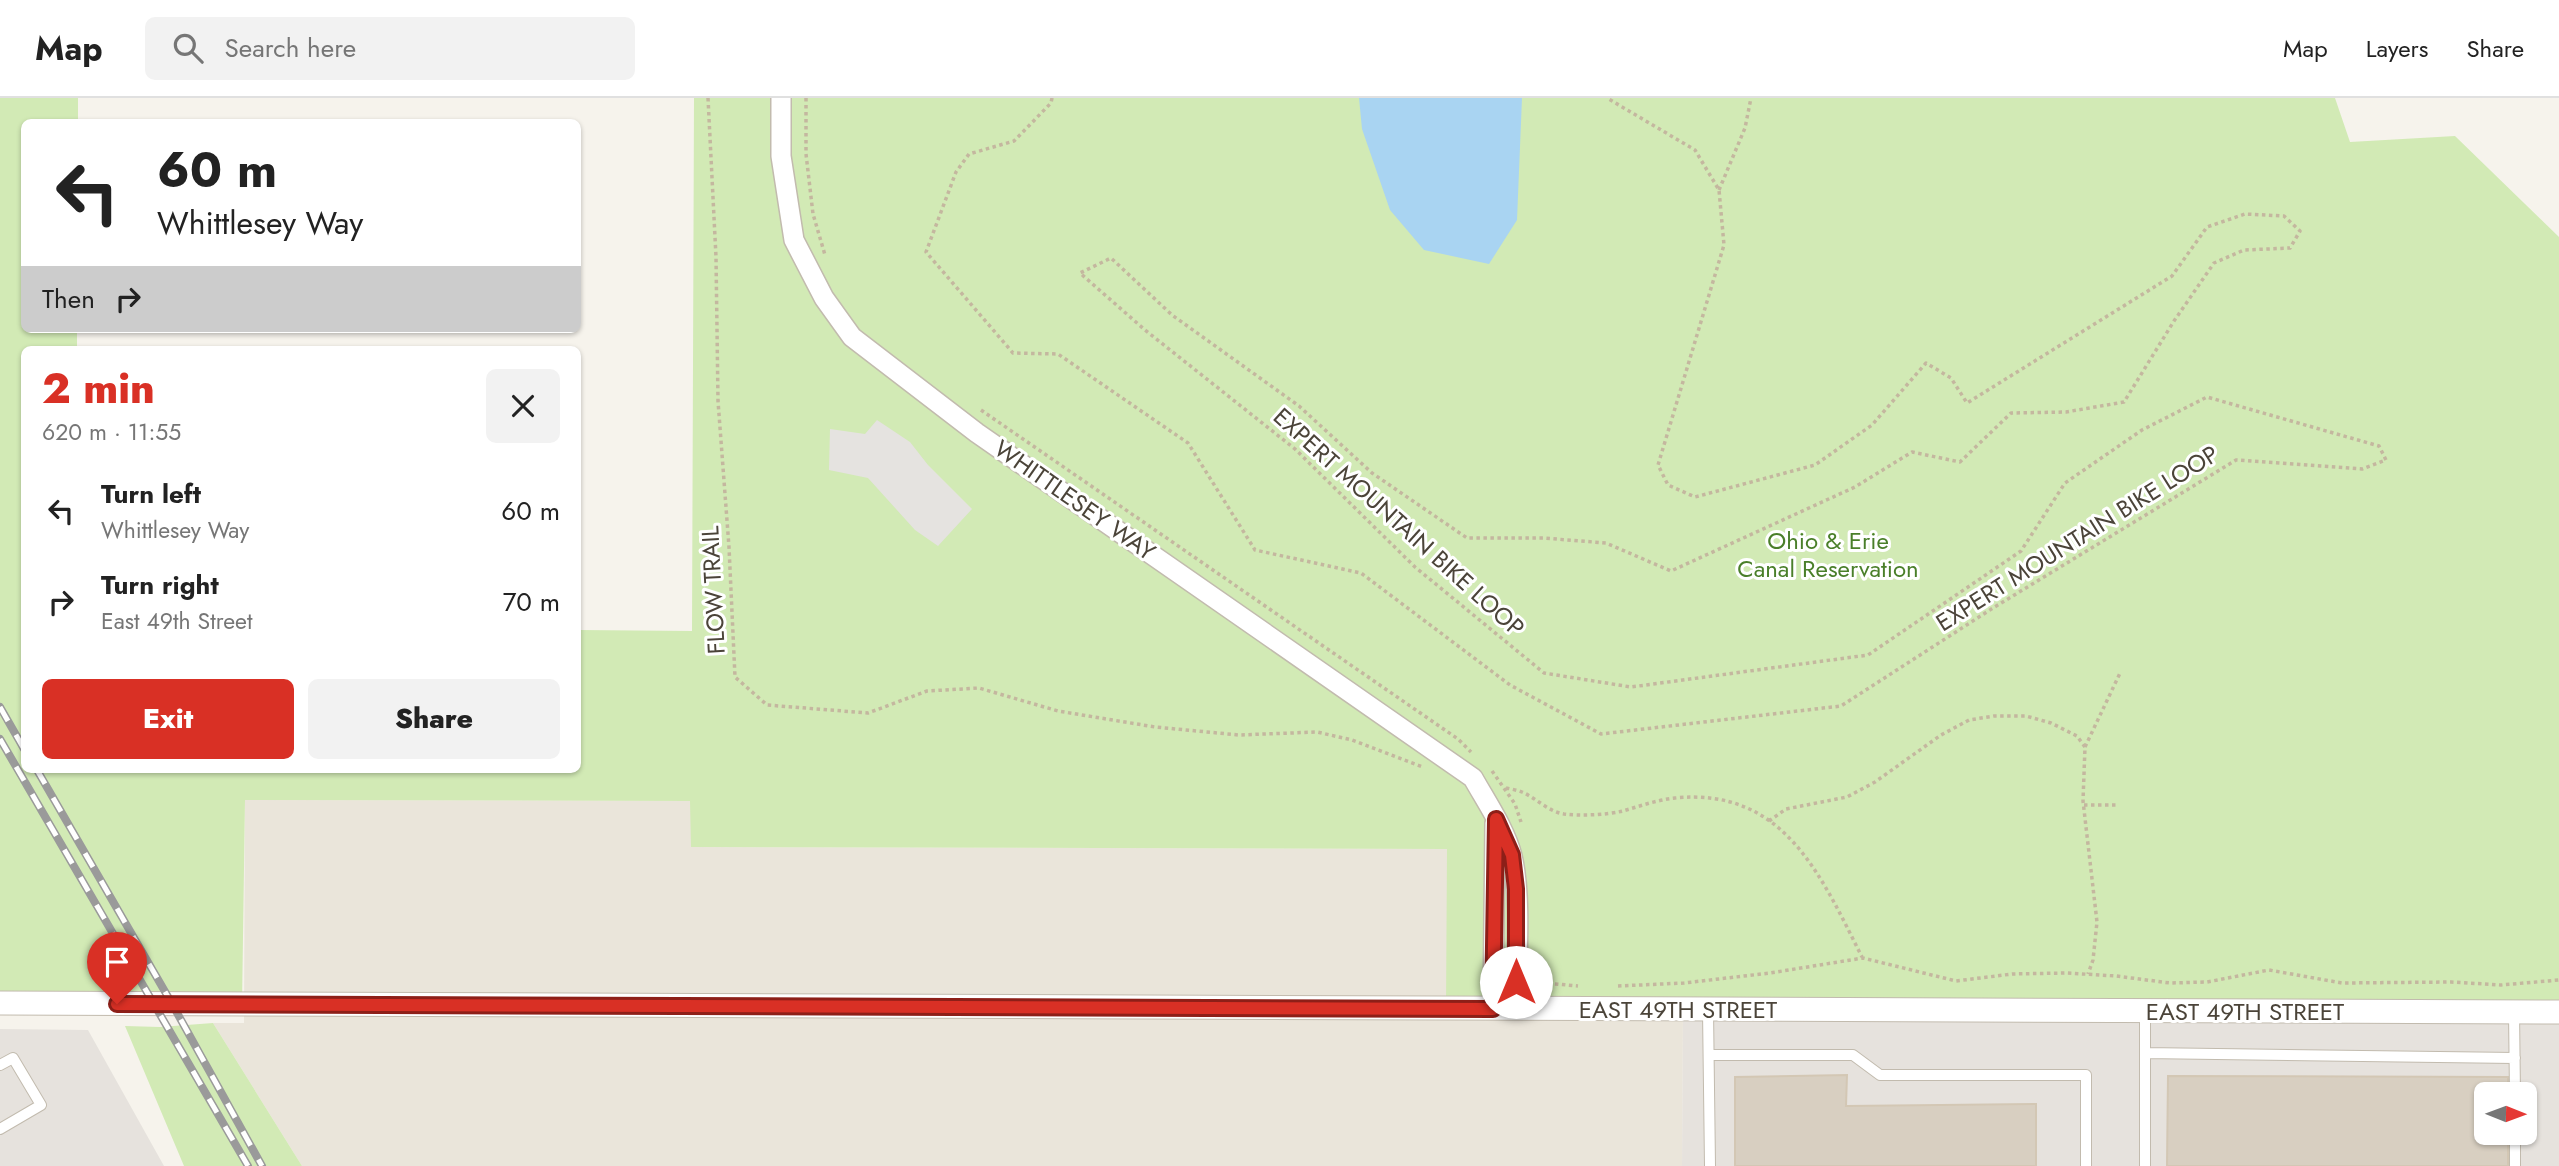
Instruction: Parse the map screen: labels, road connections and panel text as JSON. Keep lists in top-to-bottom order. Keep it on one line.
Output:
{"streets":{"street":["WHITTLESEY WAY","EAST 49TH STREET"],"path":["EXPERT MOUNTAIN BIKE LOOP","FLOW TRAIL"]},"crossings":[["WHITTLESEY WAY","FLOW TRAIL"],["WHITTLESEY WAY","EAST 49TH STREET"]],"parks":["Ohio & Erie Canal Reservation"],"north":"right","page":{"header":"Map","search":"Search here","nav":["Map","Layers","Share"],"turn":["60 m","Whittlesey Way"],"then":"Then","heading":["2 min","620 m · 11:55"],"list":[{"name":"Turn left","note":"Whittlesey Way","value":"60 m"},{"name":"Turn right","note":"East 49th Street","value":"70 m"}],"buttons":["Exit","Share"]}}
